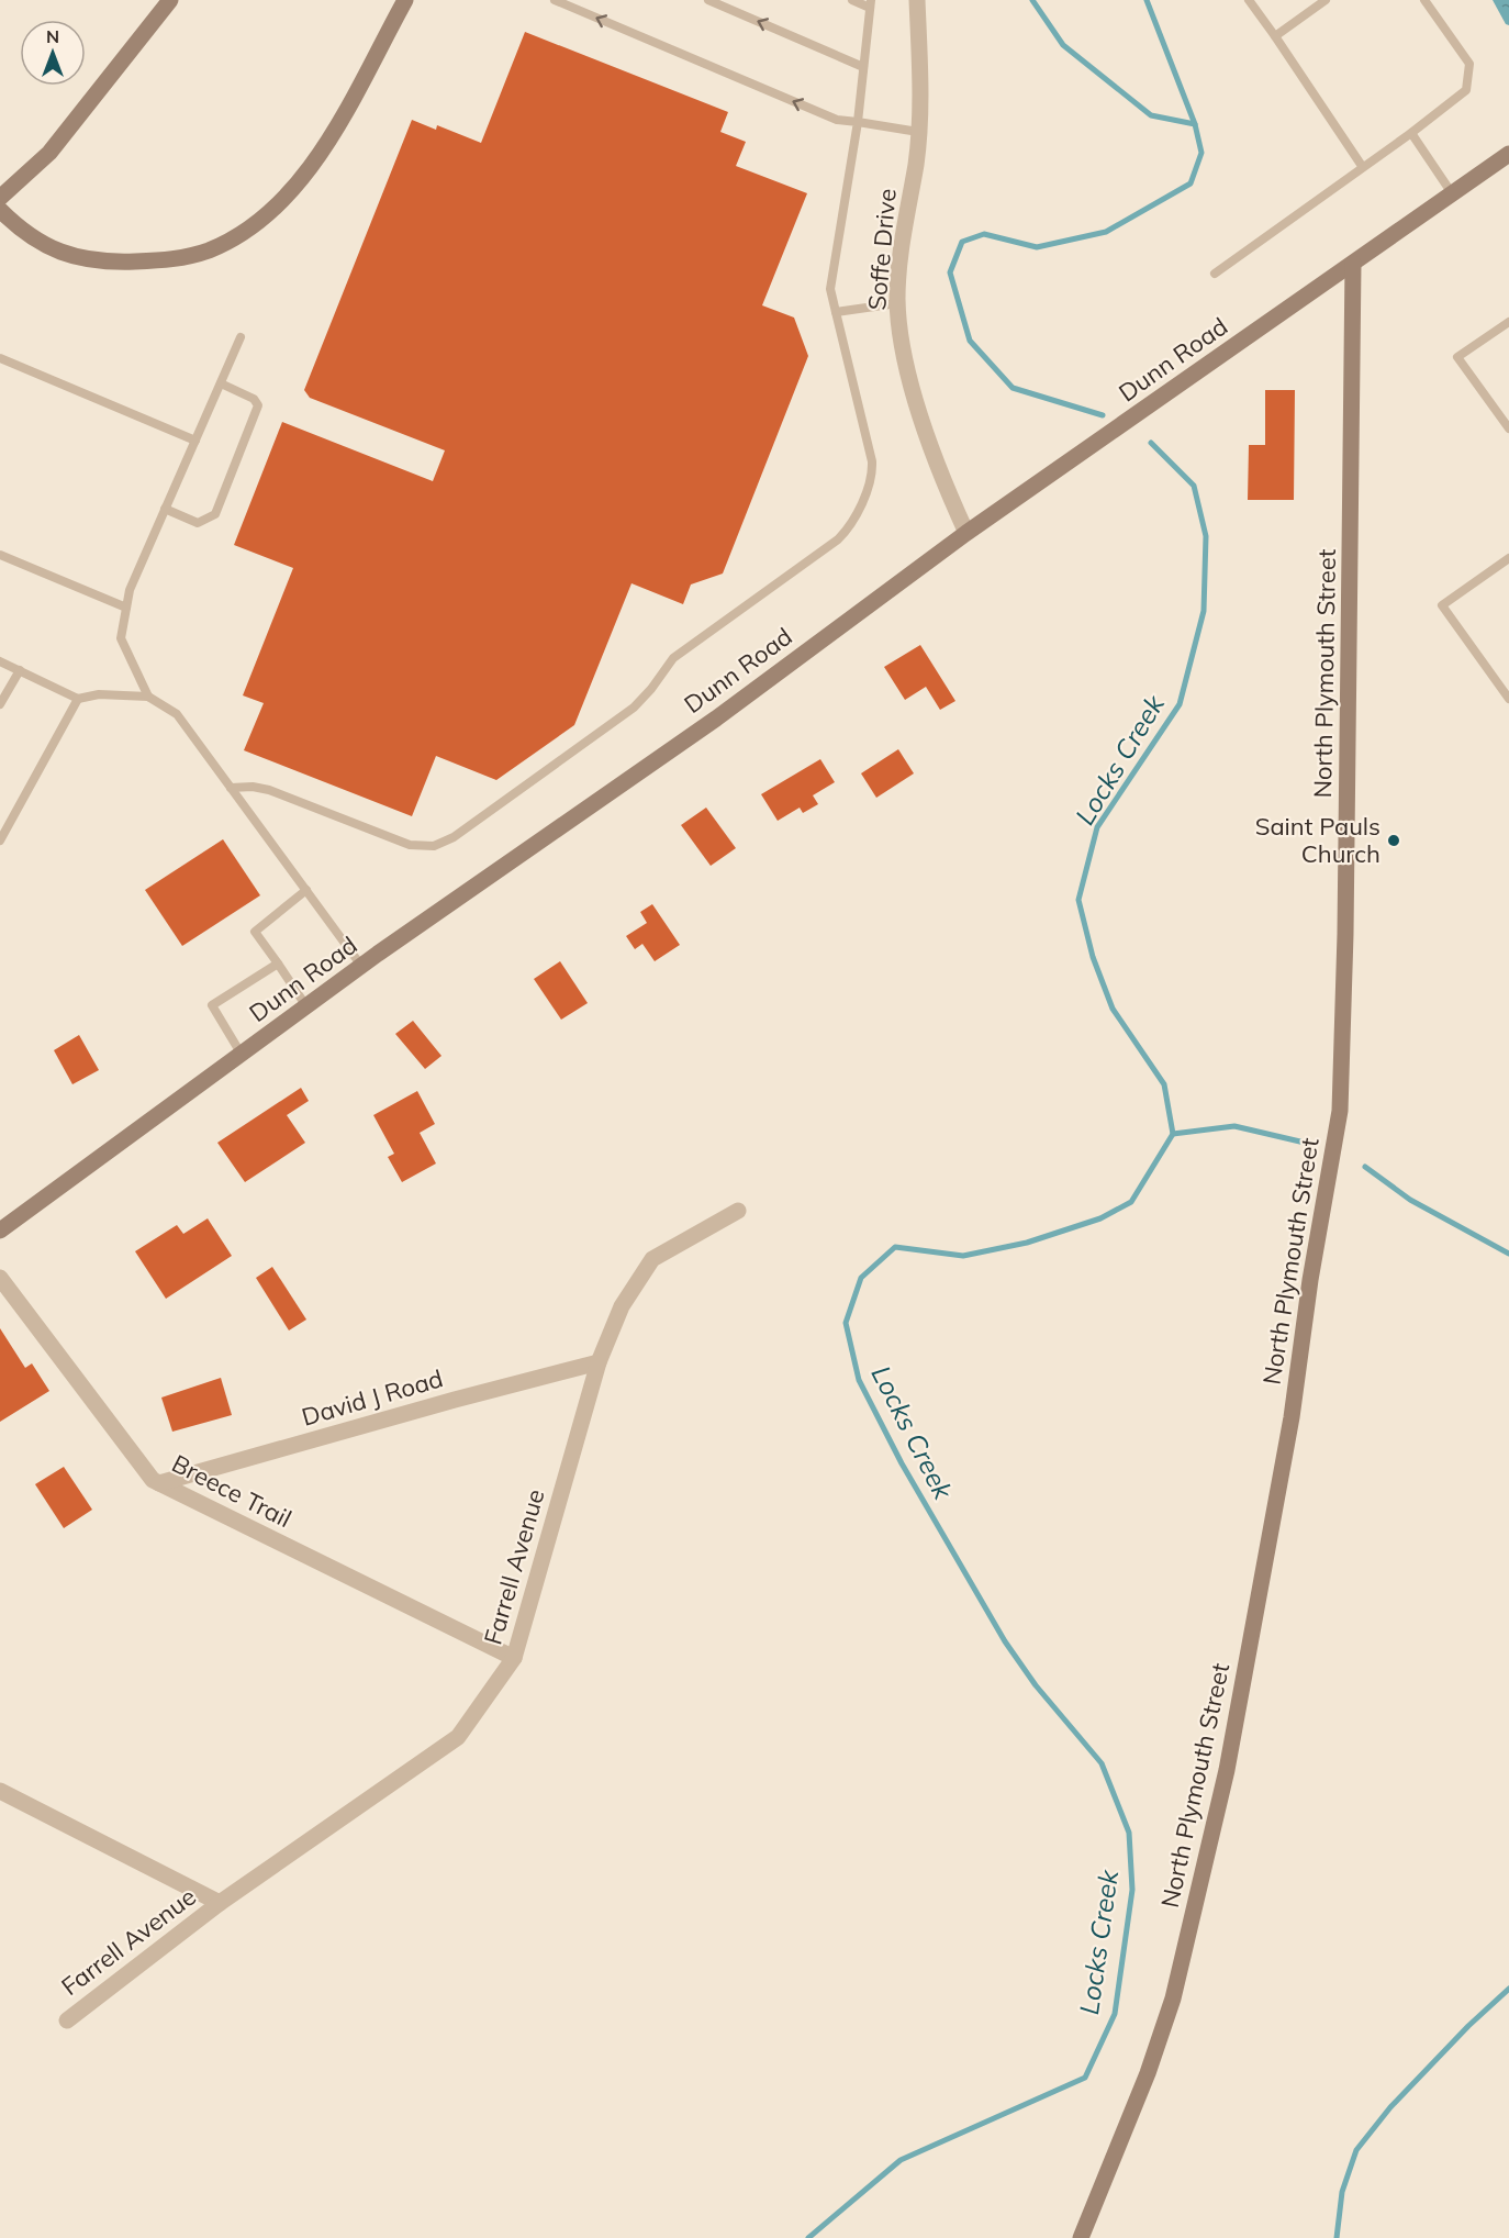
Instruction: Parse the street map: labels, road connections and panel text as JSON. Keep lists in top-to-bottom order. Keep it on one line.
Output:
{"streets":{"main road":["Dunn Road","North Plymouth Street"],"street":["Soffe Drive","David J Road","Breece Trail","Farrell Avenue"]},"crossings":[["Soffe Drive","Dunn Road"],["Dunn Road","North Plymouth Street"],["David J Road","Breece Trail"],["David J Road","Farrell Avenue"],["Breece Trail","Farrell Avenue"]],"water":["Locks Creek"],"places":["Saint Pauls Church"],"north":"top"}
